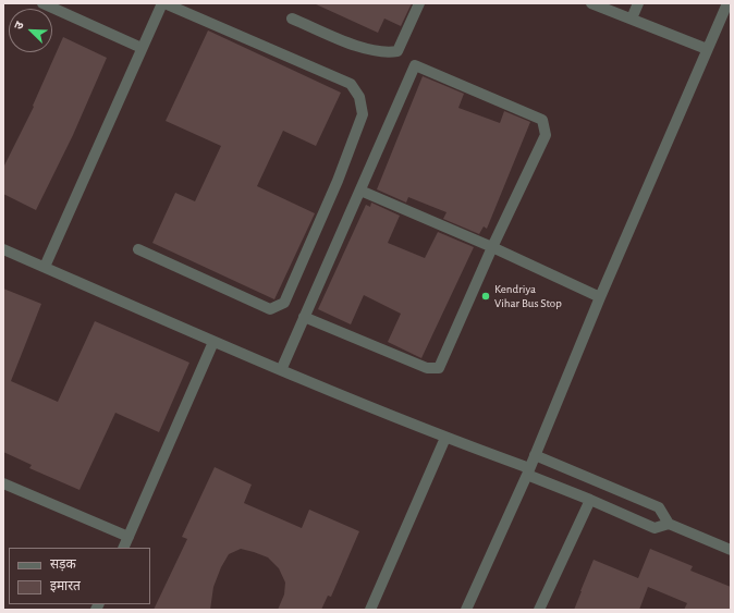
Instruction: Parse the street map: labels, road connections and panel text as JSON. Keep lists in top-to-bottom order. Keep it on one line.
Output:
{"places":["Kendriya Vihar Bus Stop"],"legend":["सड़क","इमारत"],"north":"top left"}
